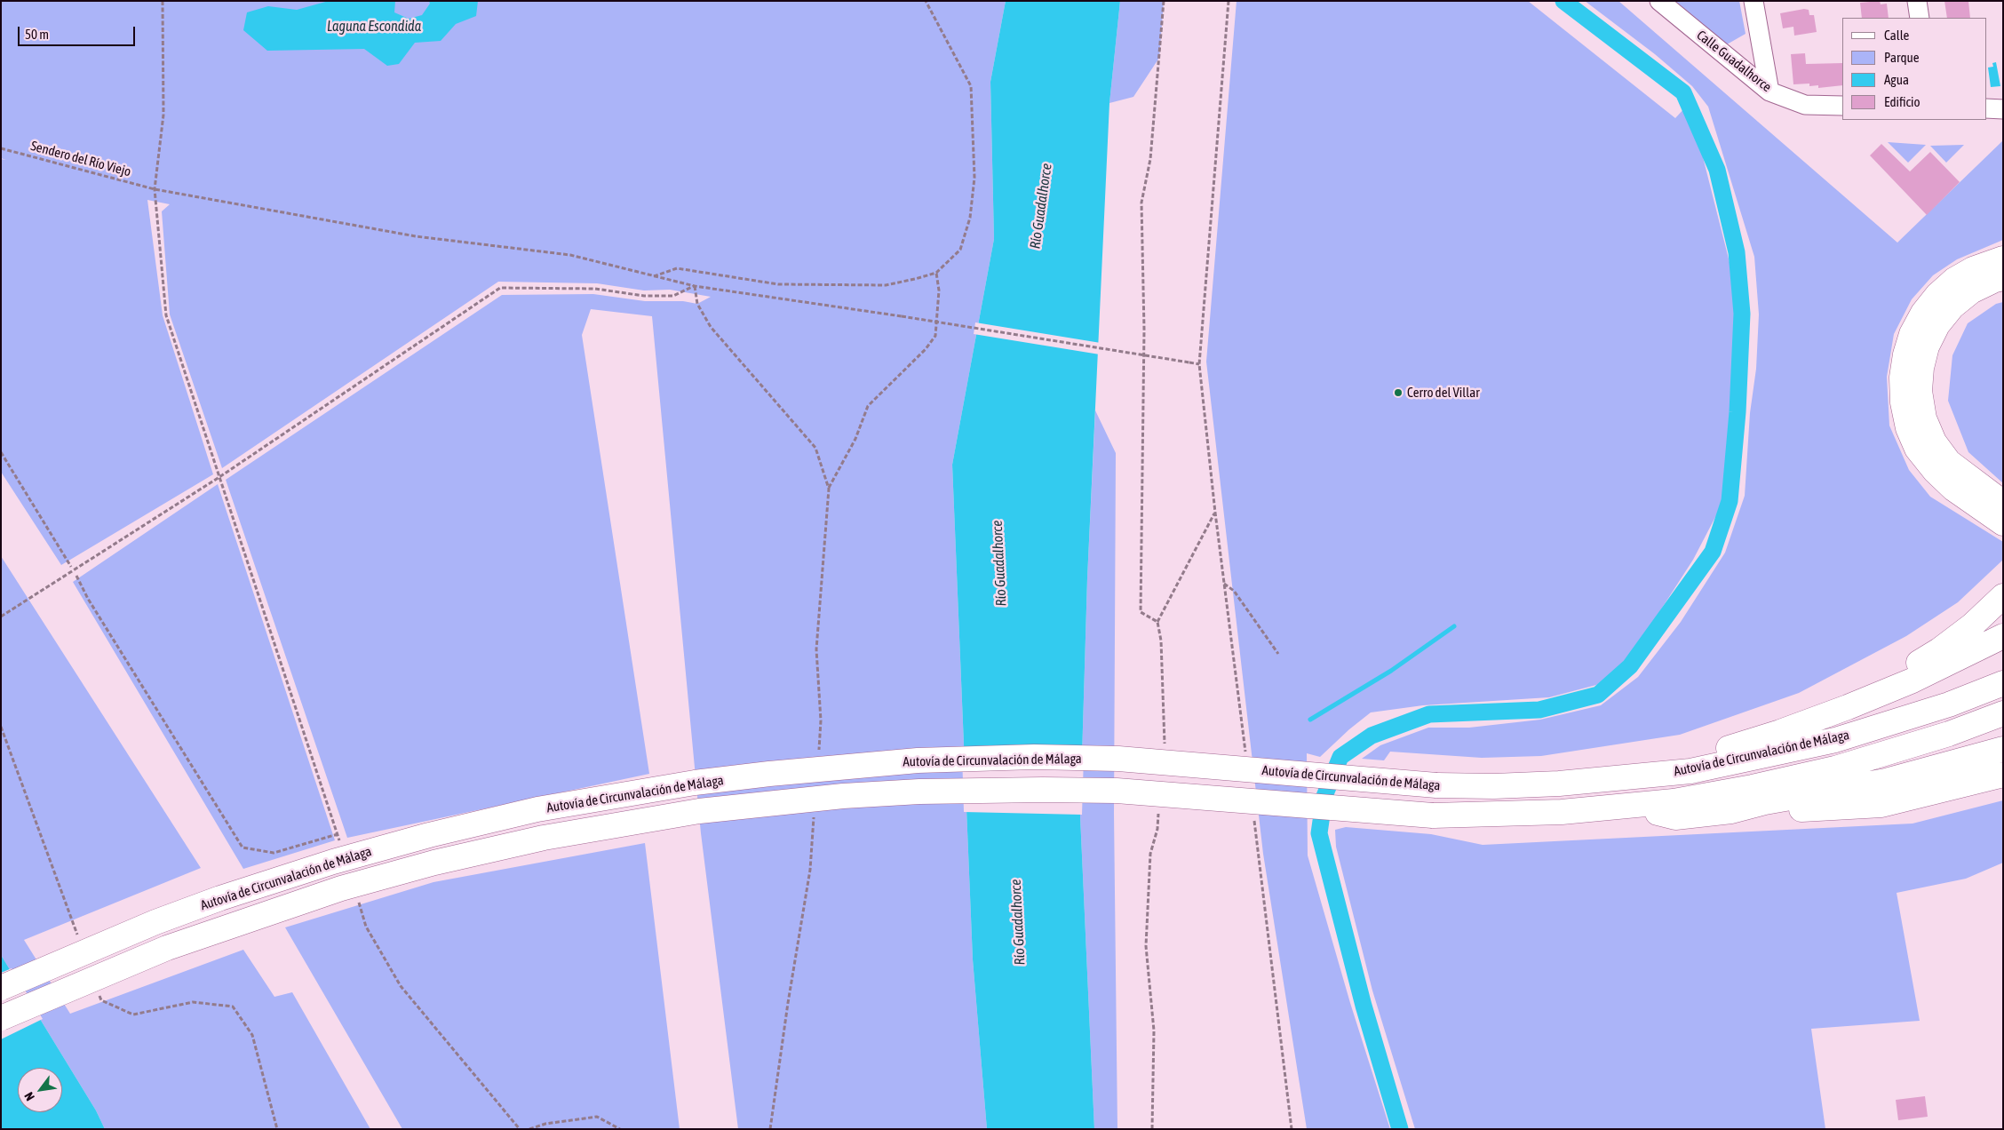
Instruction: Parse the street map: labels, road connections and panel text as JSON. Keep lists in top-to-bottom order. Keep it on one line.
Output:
{"streets":{"highway":["Autovía de Circunvalación de Málaga"],"street":["Calle Guadalhorce"],"path":["Sendero del Río Viejo"]},"water":["Laguna Escondida","Río Guadalhorce"],"places":["Cerro del Villar"],"legend":["Calle","Parque","Agua","Edificio"],"scale_bar":"50 m","north":"bottom left"}
